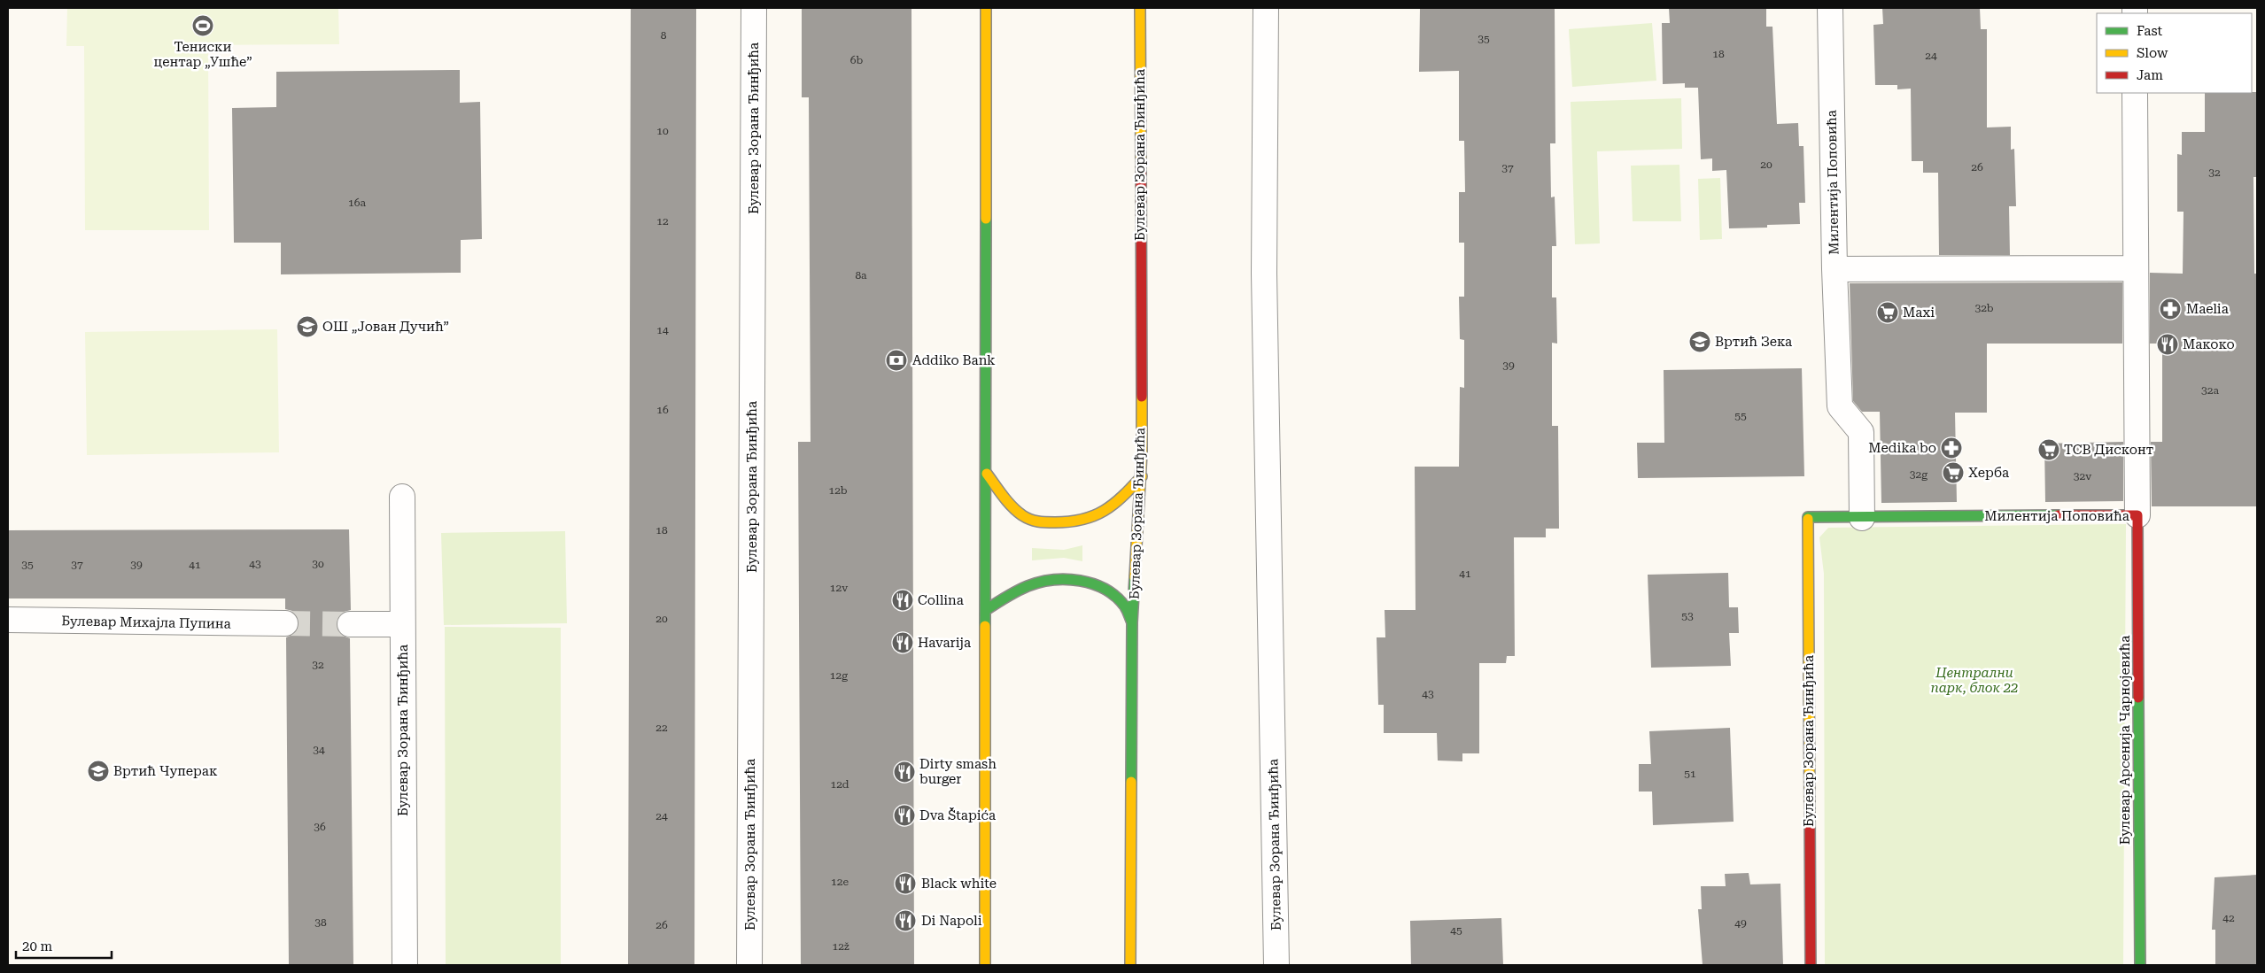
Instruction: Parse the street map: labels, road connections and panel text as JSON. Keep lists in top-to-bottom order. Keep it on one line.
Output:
{"streets":{"street":["Булевар Зорана Ђинђића","Милентија Поповића","Булевар Михајла Пупина","Булевар Арсенија Чарнојевића"]},"crossings":[["Булевар Зорана Ђинђића","Милентија Поповића"],["Милентија Поповића","Булевар Арсенија Чарнојевића"]],"parks":["Централни парк, блок 22"],"places":{"sports":["Тениски центар „Ушће”"],"pharmacy":["Maelia","Medika bo"],"supermarket":["Maxi","ТСВ Дисконт","Херба"],"school or university":["ОШ „Јован Дучић”","Вртић Зека","Вртић Чуперак"],"restaurant":["Макоко","Collina","Havarija","Dirty smash burger","Dva Štapića","Black white","Di Napoli"],"bank":["Addiko Bank"]},"house_numbers":["8","35","18","24","6b","10","20","26","37","32","16a","12","8a","32b","14","39","32a","16","55","32g","32v","12b","18","43","30","35","37","39","41","41","12v","53","20","32","12g","43","22","34","51","12d","24","36","12e","42","38","49","26","45","12ž"],"legend":["Fast","Slow","Jam"],"scale_bar":"20 m"}
